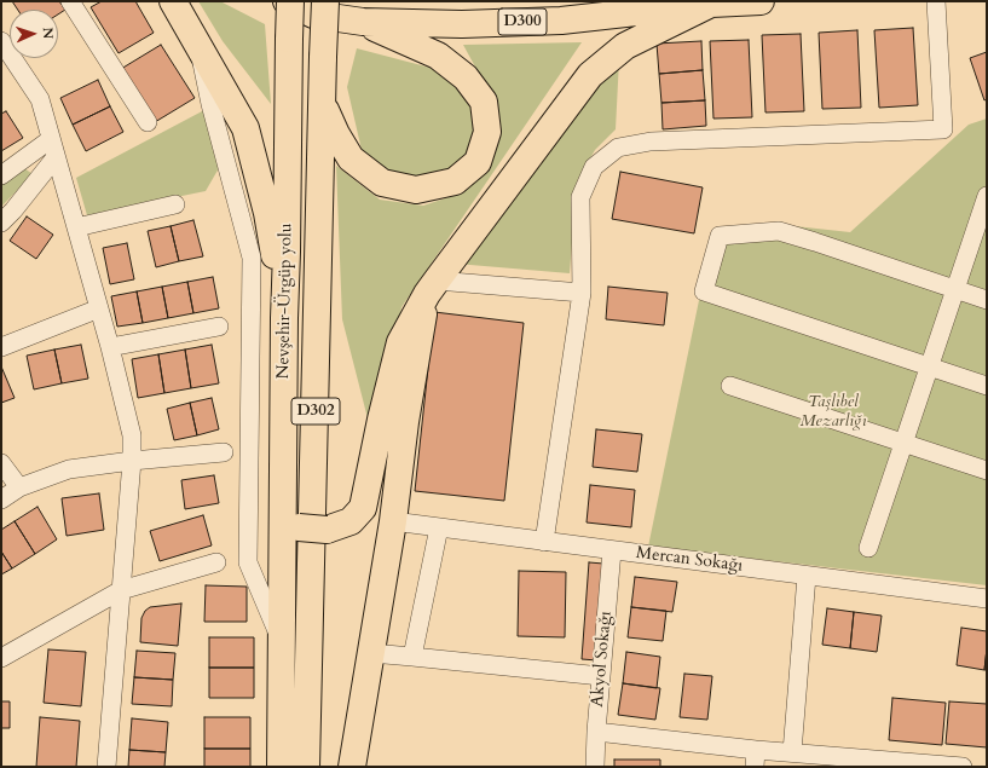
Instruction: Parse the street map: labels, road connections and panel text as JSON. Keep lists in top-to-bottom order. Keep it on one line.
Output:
{"streets":{"highway":["D300","Nevşehir-Ürgüp yolu","D302"],"street":["Mercan Sokağı","Akyol Sokağı"]},"crossings":[["Mercan Sokağı","Akyol Sokağı"]],"parks":["Taşlıbel Mezarlığı"],"north":"right"}
